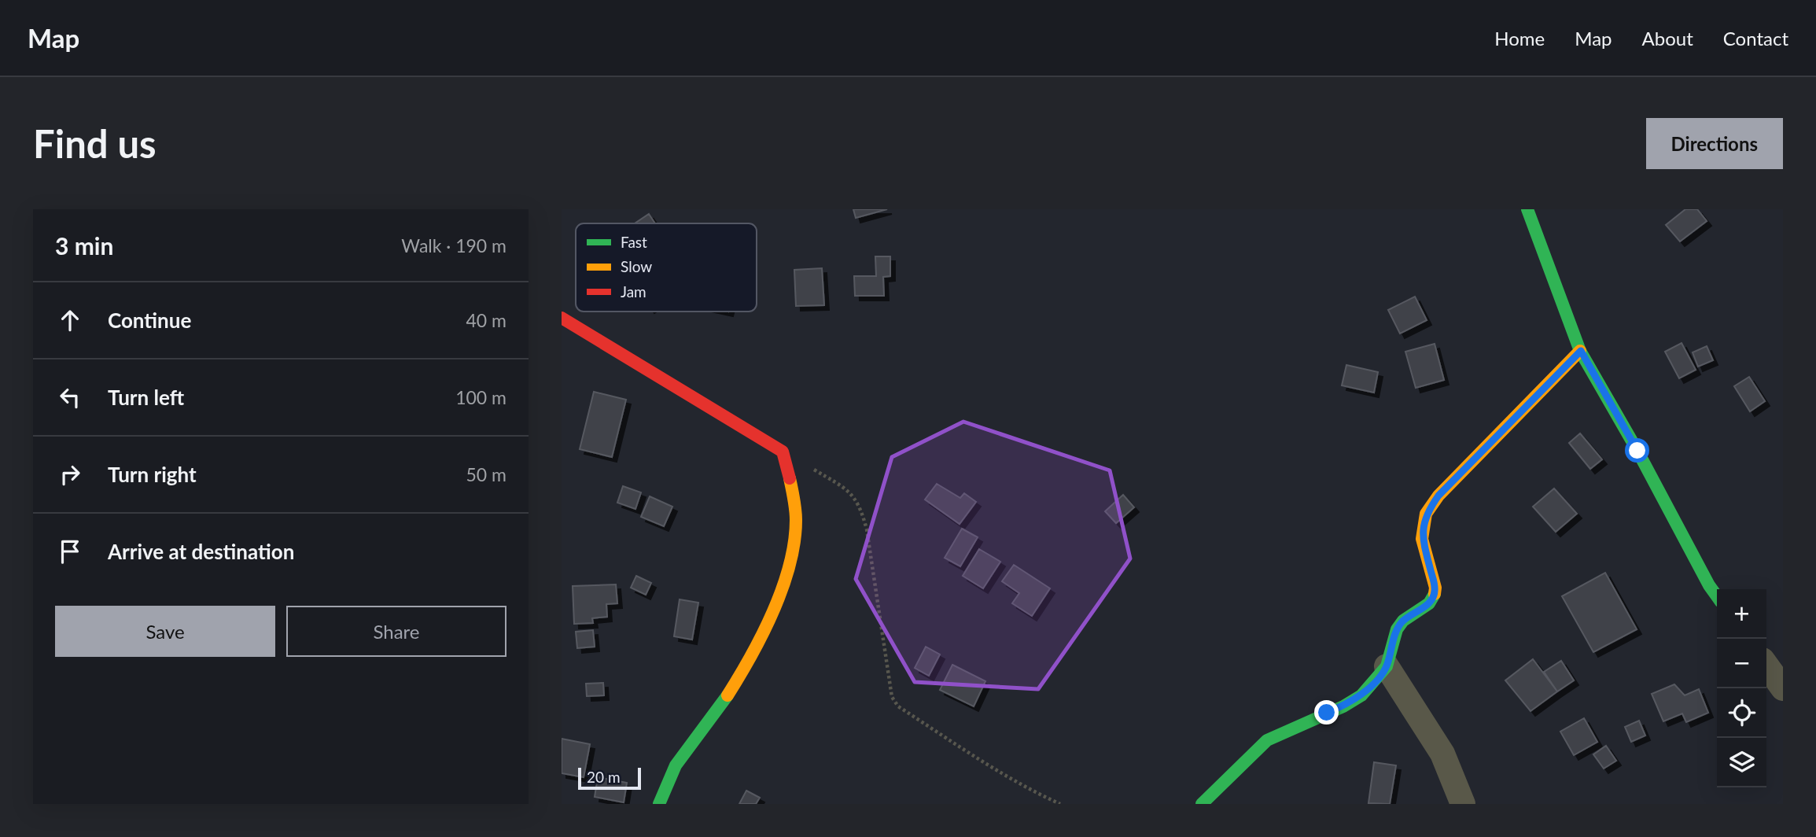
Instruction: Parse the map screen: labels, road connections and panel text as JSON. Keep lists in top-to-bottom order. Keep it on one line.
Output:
{"legend":["Fast","Slow","Jam"],"scale_bar":"20 m","page":{"header":"Map","nav":["Home","Map","About","Contact"],"buttons":["Directions",["Save","Share"]],"title":"Find us","heading":["3 min","Walk · 190 m"],"list":[["Continue","40 m"],["Turn left","100 m"],["Turn right","50 m"],"Arrive at destination"],"map_buttons":["+","−"],"scale":"20 m"}}
